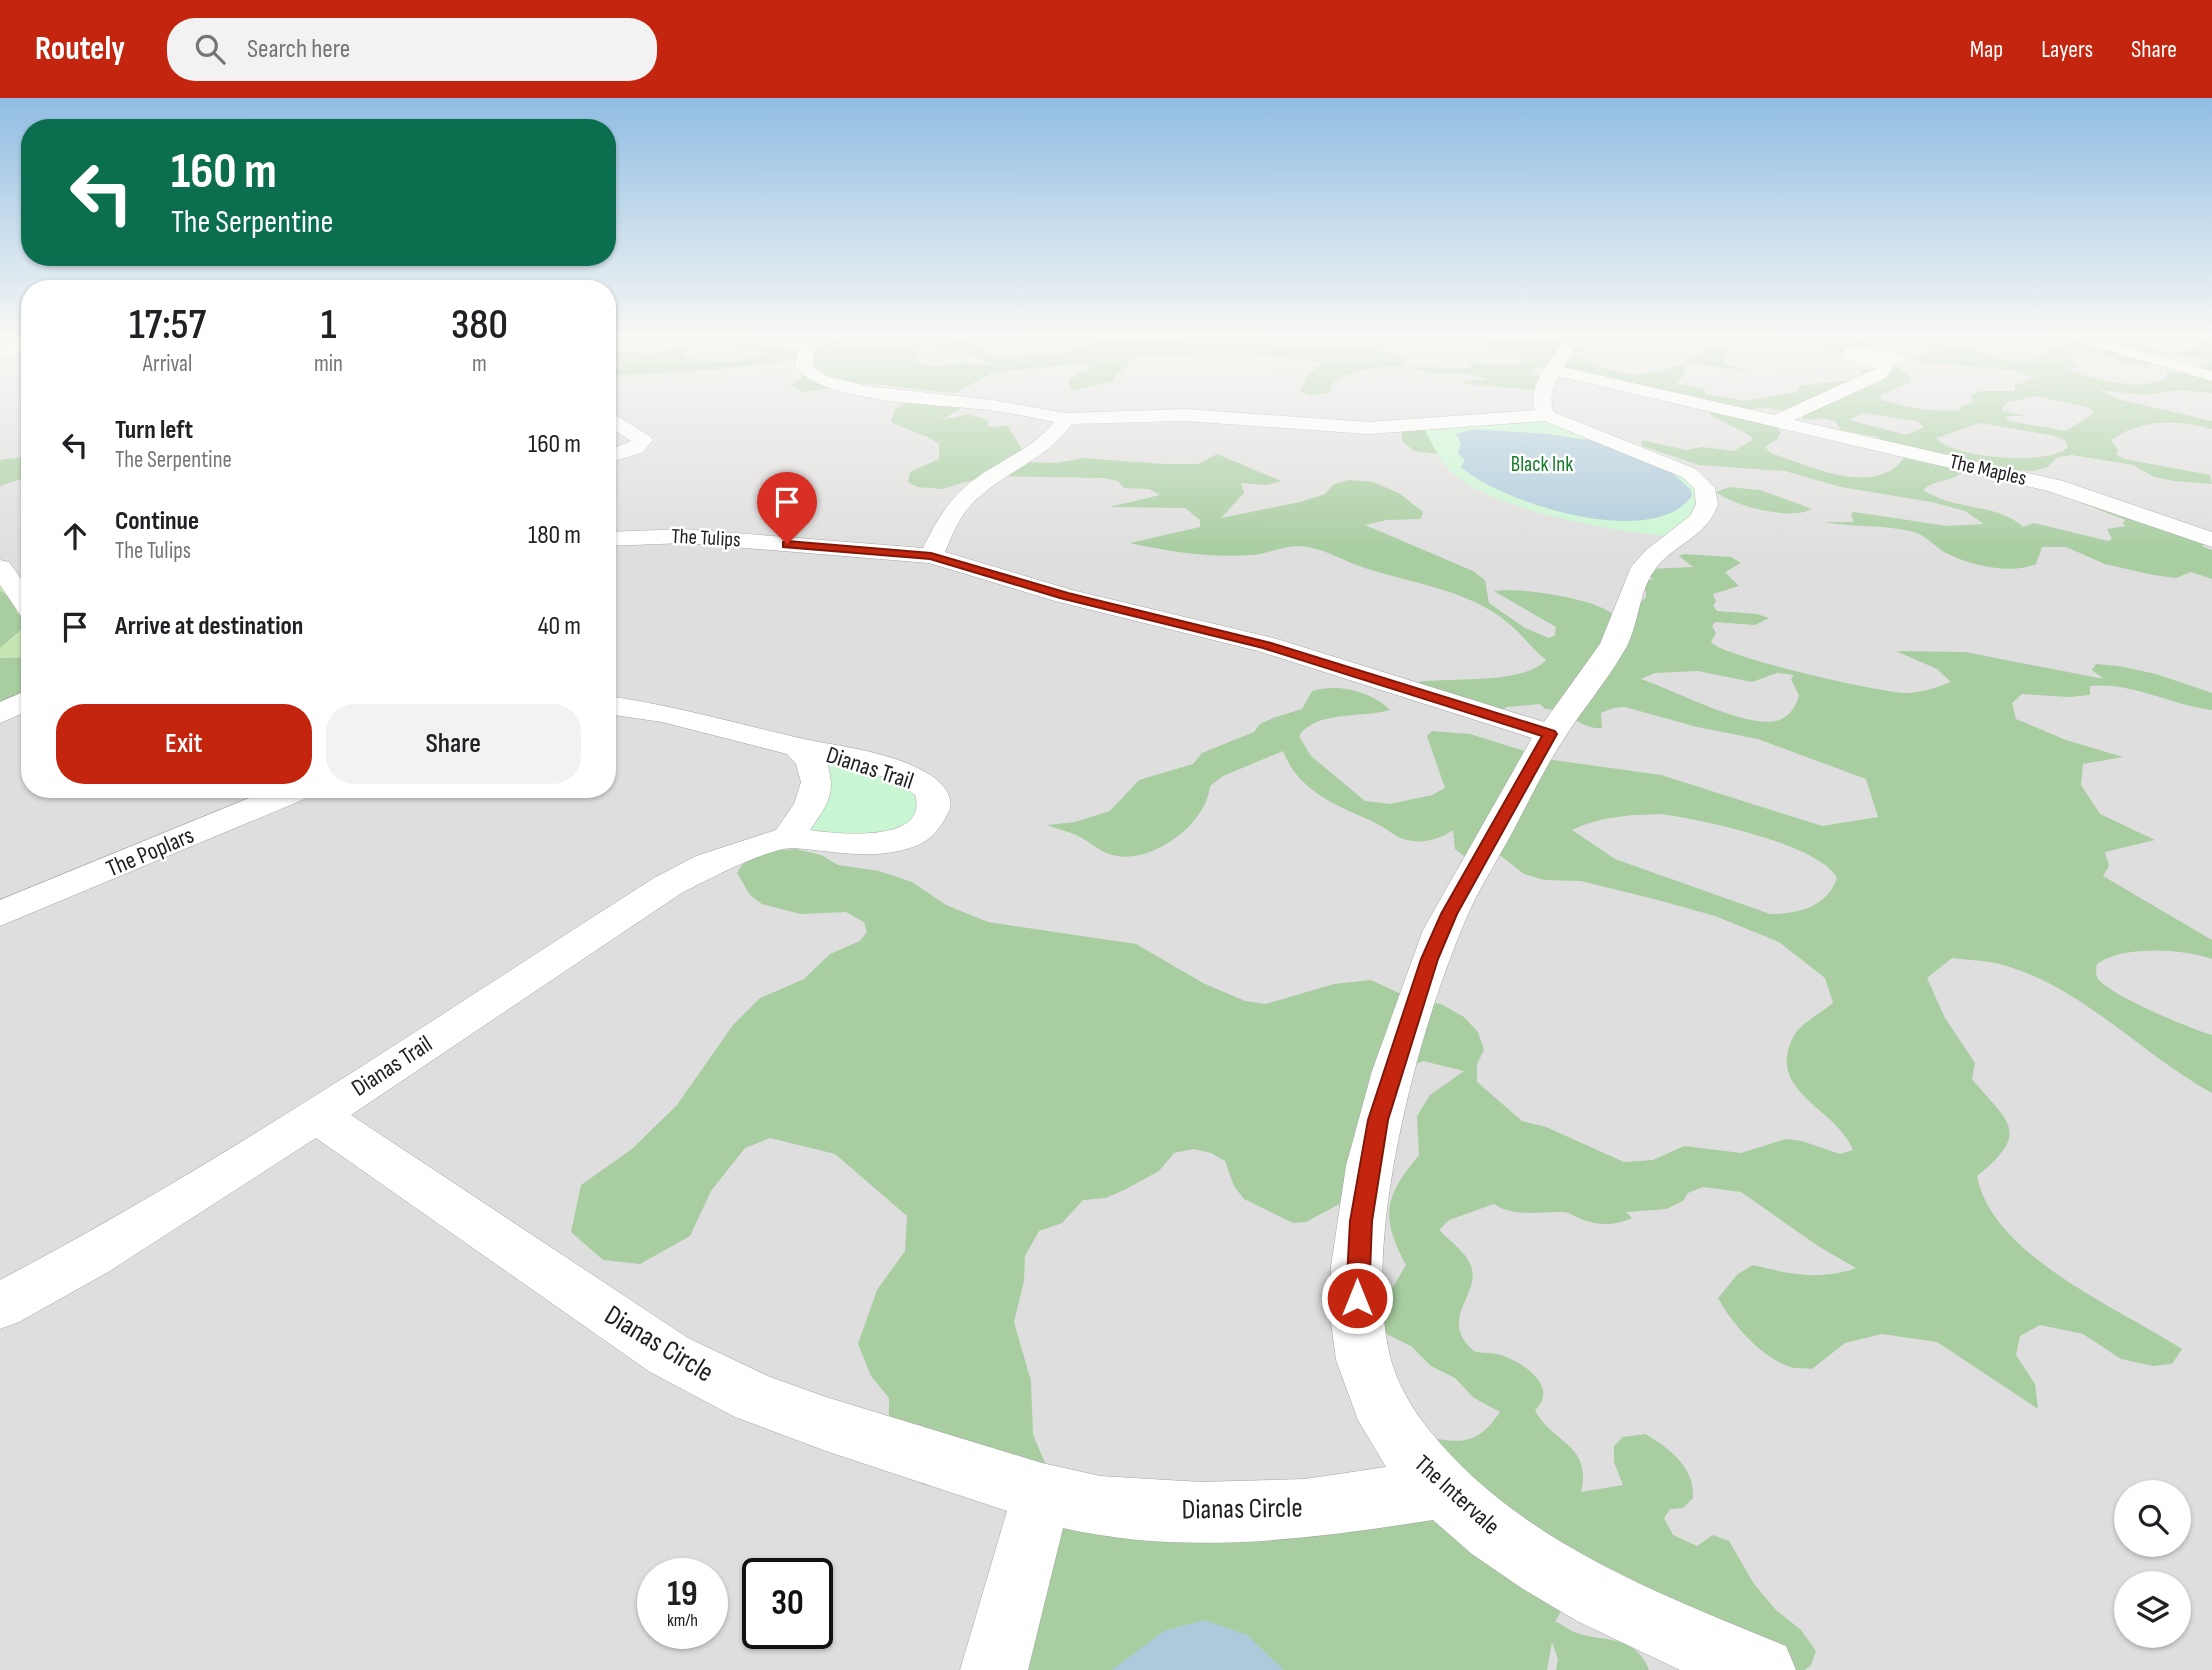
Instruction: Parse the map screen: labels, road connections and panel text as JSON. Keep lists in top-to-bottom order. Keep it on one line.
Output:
{"streets":{"street":["The Maples","The Tulips","Dianas Trail","The Poplars","Dianas Circle","The Intervale"]},"crossings":[["The Tulips","The Intervale"],["Dianas Trail","Dianas Circle"],["Dianas Circle","The Intervale"]],"parks":["Black Ink"],"page":{"header":"Routely","search":"Search here","nav":["Map","Layers","Share"],"turn":["160 m","The Serpentine"],"eta":["17:57","Arrival","1","min","380","m"],"list":[{"name":"Turn left","note":"The Serpentine","value":"160 m"},{"name":"Continue","note":"The Tulips","value":"180 m"},{"name":"Arrive at destination","value":"40 m"}],"buttons":["Exit","Share"],"speed":"19 km/h","limit":"30"}}
